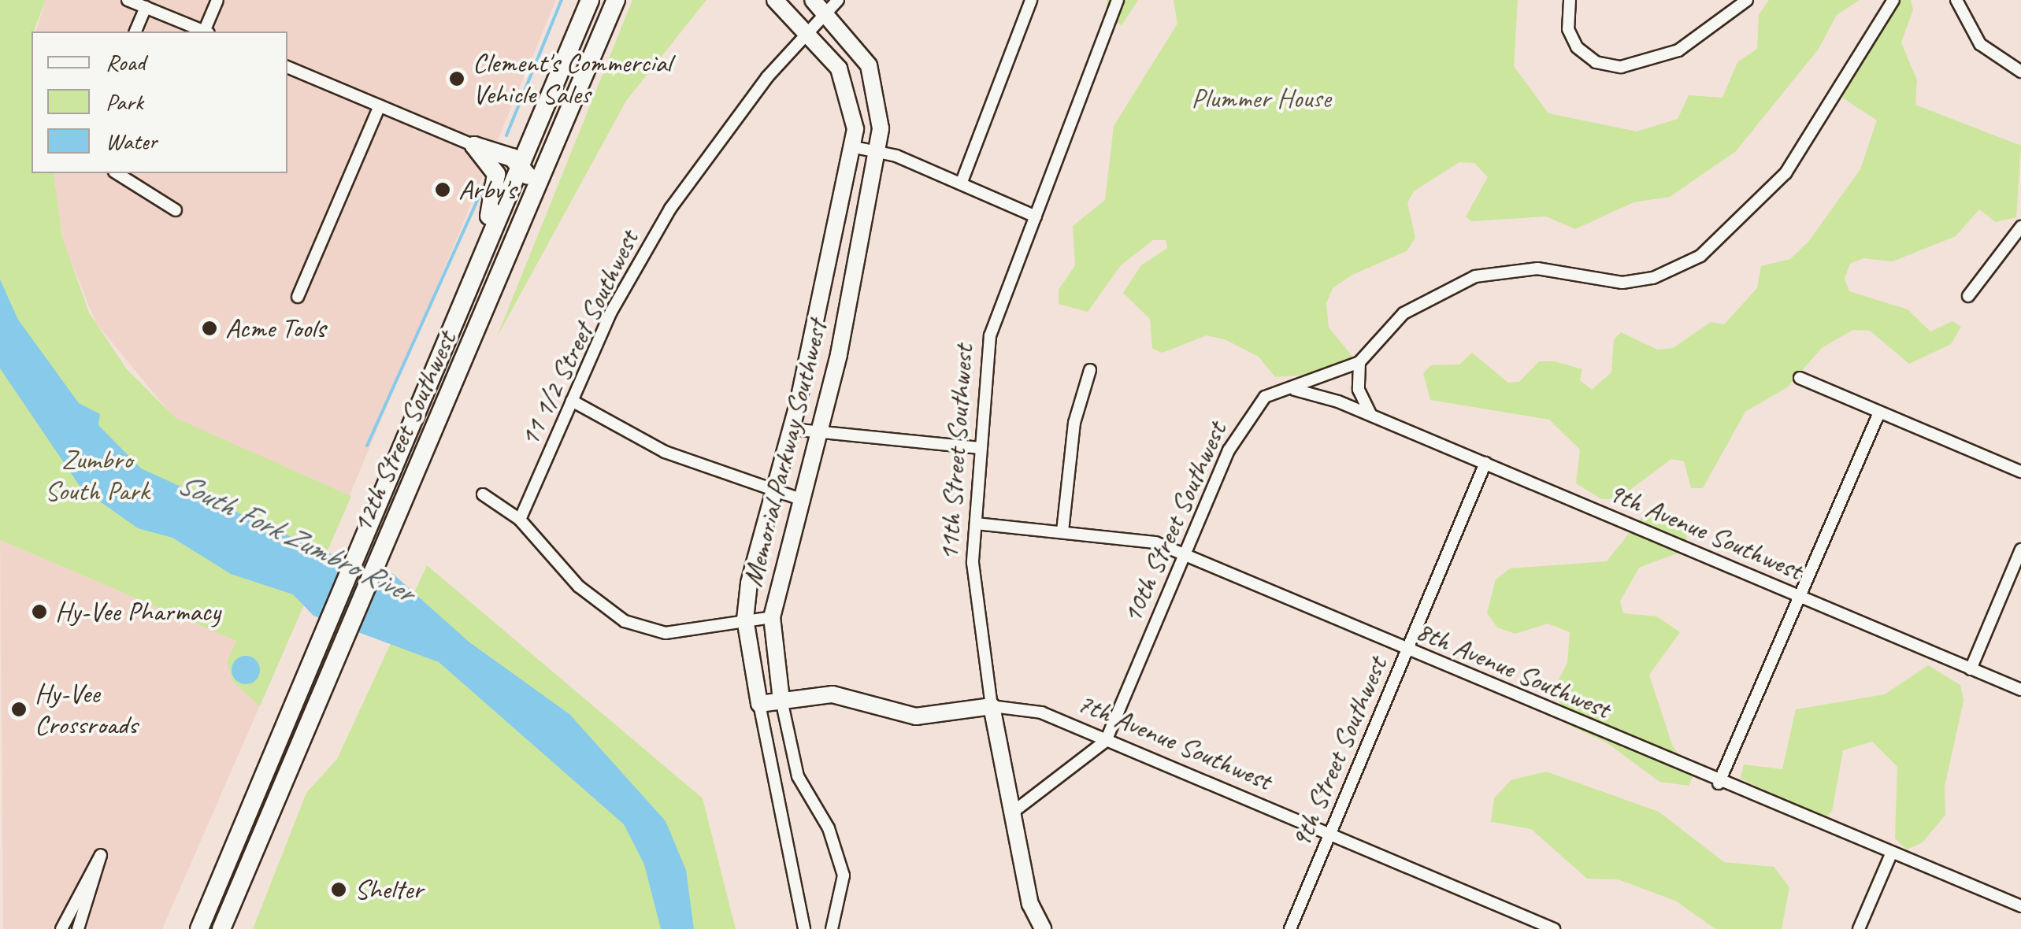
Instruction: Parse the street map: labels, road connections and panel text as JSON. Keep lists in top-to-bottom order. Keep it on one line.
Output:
{"streets":{"main road":["12th Street Southwest"],"street":["11 1/2 Street Southwest","11th Street Southwest","Memorial Parkway Southwest","10th Street Southwest","9th Avenue Southwest","8th Avenue Southwest","7th Avenue Southwest","9th Street Southwest"]},"crossings":[["11 1/2 Street Southwest","Memorial Parkway Southwest"],["11th Street Southwest","10th Street Southwest"],["11th Street Southwest","8th Avenue Southwest"],["11th Street Southwest","7th Avenue Southwest"],["Memorial Parkway Southwest","7th Avenue Southwest"],["10th Street Southwest","9th Avenue Southwest"],["10th Street Southwest","8th Avenue Southwest"],["10th Street Southwest","7th Avenue Southwest"],["9th Avenue Southwest","9th Street Southwest"],["8th Avenue Southwest","9th Street Southwest"],["7th Avenue Southwest","9th Street Southwest"]],"water":["South Fork Zumbro River"],"parks":["Plummer House","Zumbro South Park"],"places":["Clement's Commercial Vehicle Sales","Arby's","Acme Tools","Hy-Vee Pharmacy","Hy-Vee Crossroads","Shelter"],"legend":["Road","Park","Water"]}
